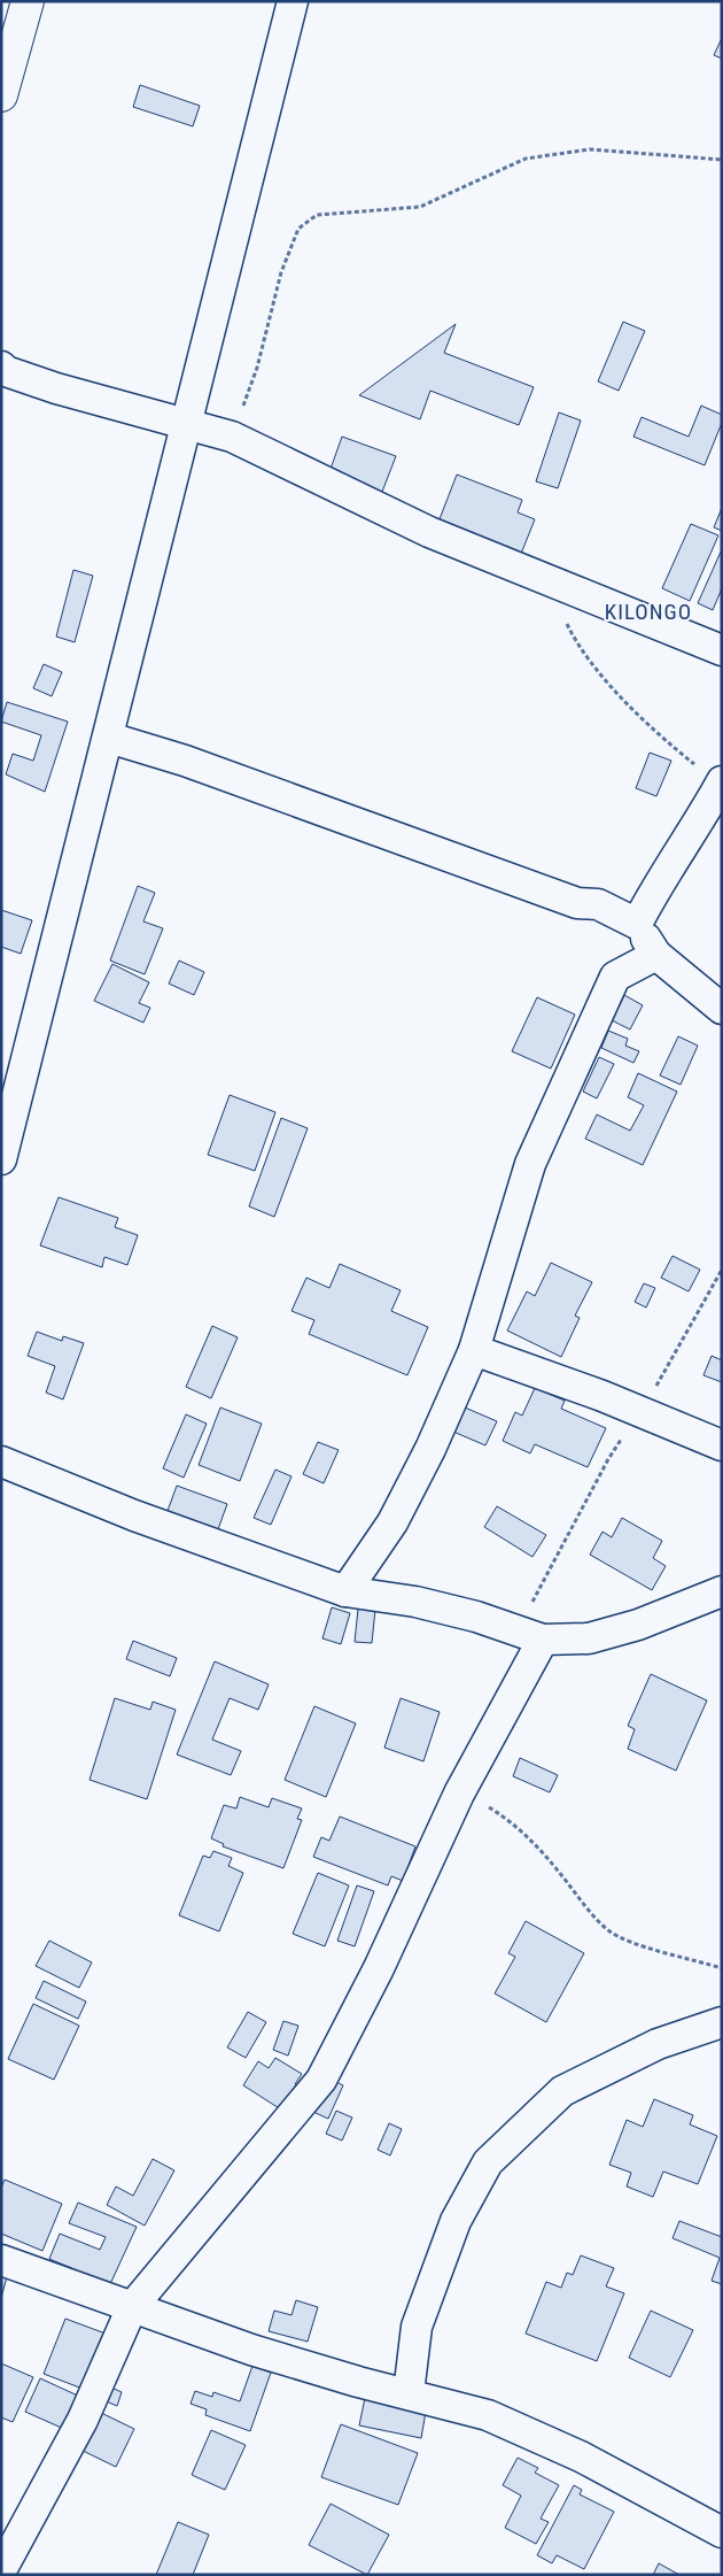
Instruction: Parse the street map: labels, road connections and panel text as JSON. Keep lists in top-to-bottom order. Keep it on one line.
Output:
{"districts":["KILONGO"]}
